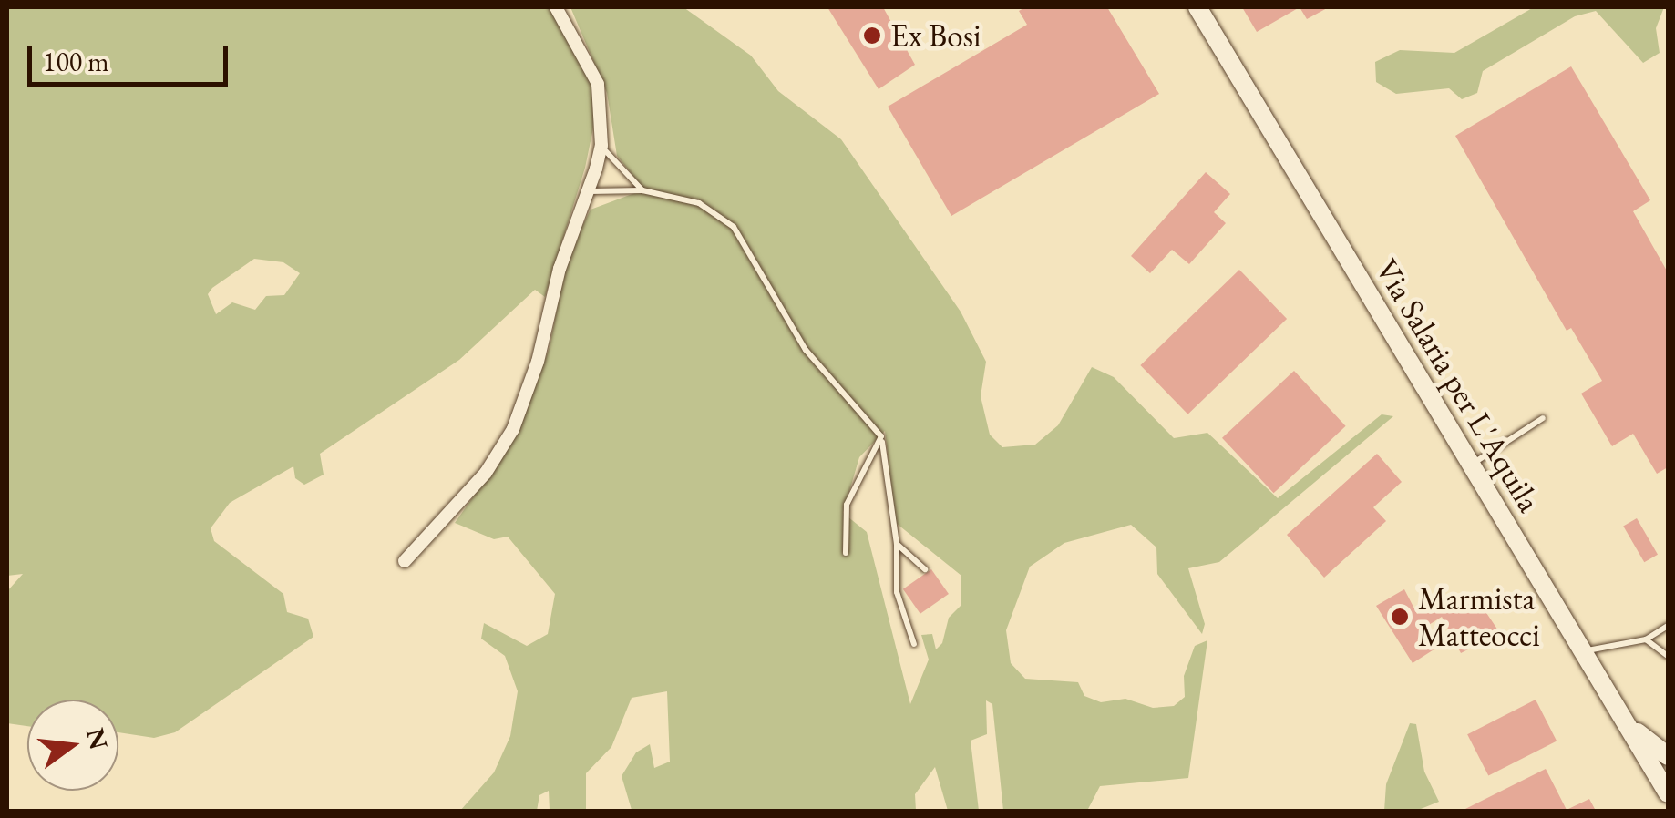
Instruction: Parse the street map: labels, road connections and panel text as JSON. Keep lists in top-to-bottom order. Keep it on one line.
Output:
{"streets":{"main road":["Via Salaria per L'Aquila"]},"places":["Ex Bosi","Marmista Matteocci"],"scale_bar":"100 m","north":"right"}
